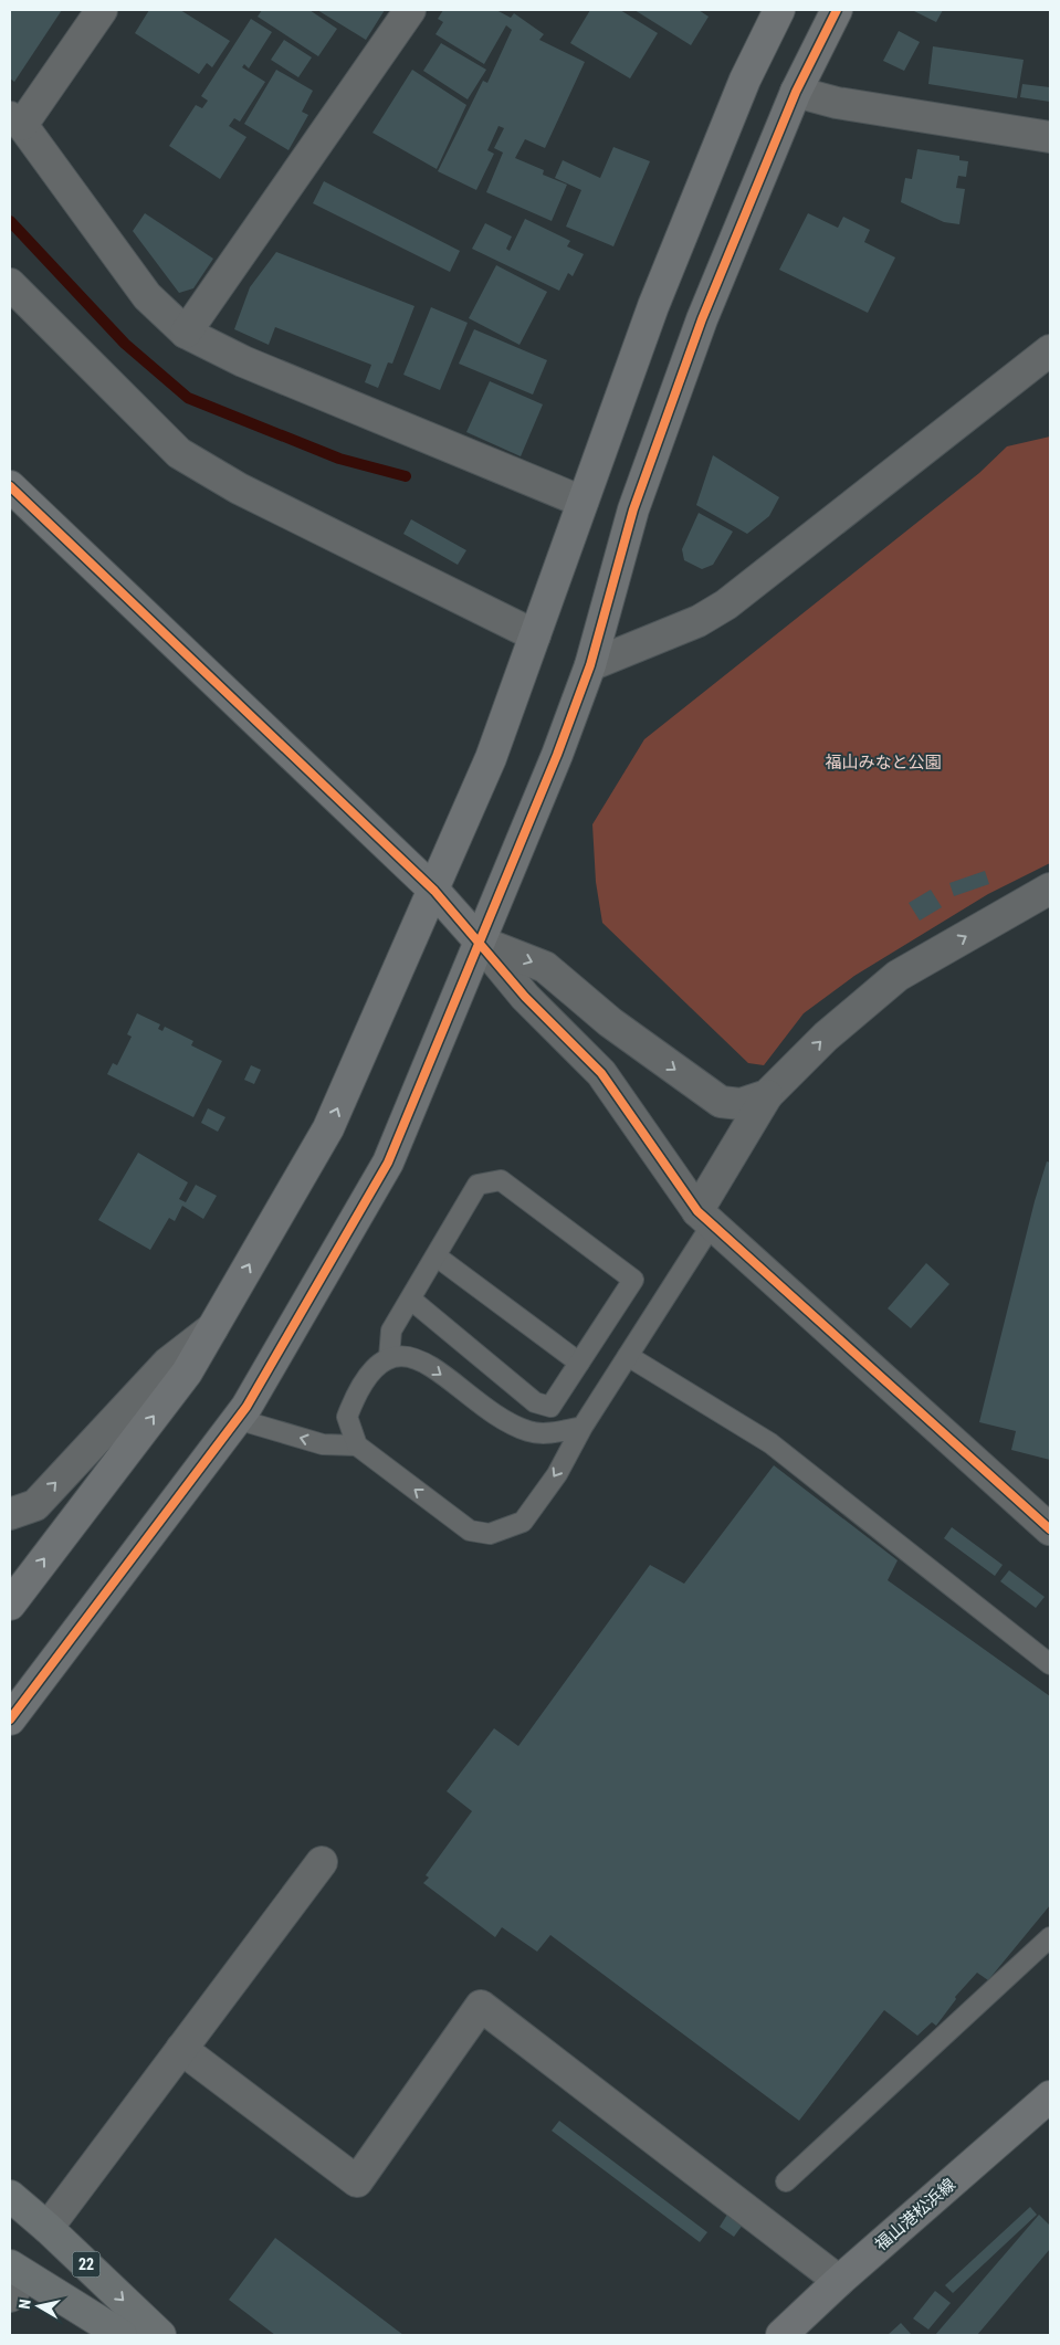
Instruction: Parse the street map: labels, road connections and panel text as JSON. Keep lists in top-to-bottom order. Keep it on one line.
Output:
{"streets":{"main road":["22"],"street":["福山港松浜線"]},"parks":["福山みなと公園"],"north":"left"}
